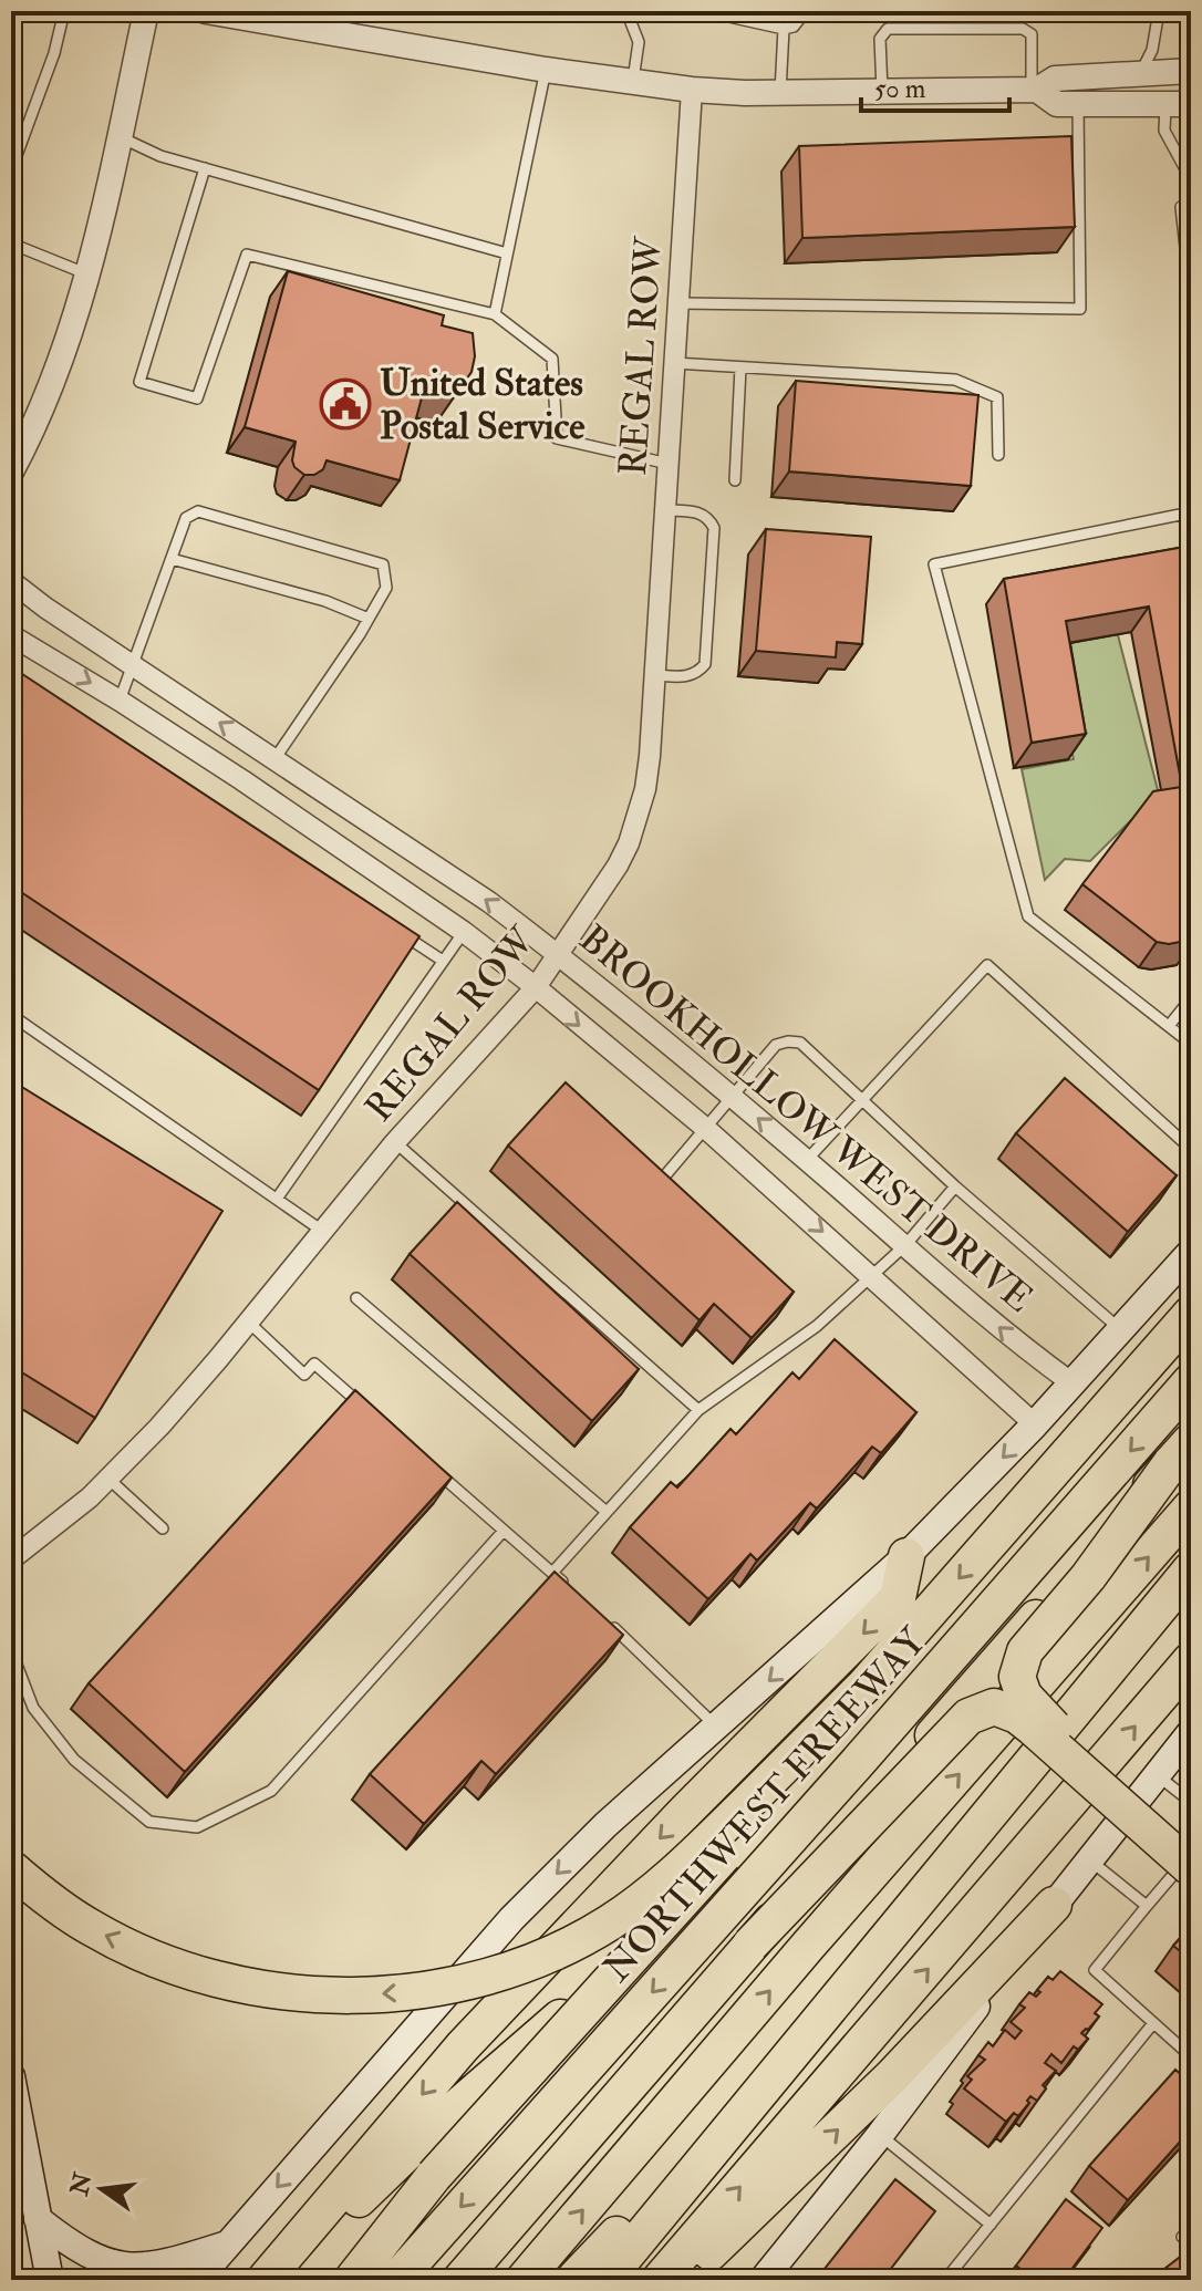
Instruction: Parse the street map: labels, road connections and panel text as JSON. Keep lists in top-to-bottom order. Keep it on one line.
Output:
{"streets":{"highway":["NORTHWEST FREEWAY"],"street":["REGAL ROW","BROOKHOLLOW WEST DRIVE"]},"crossings":[["REGAL ROW","BROOKHOLLOW WEST DRIVE"]],"places":{"public building":["United States Postal Service"]},"scale_bar":"50 m","north":"left"}
